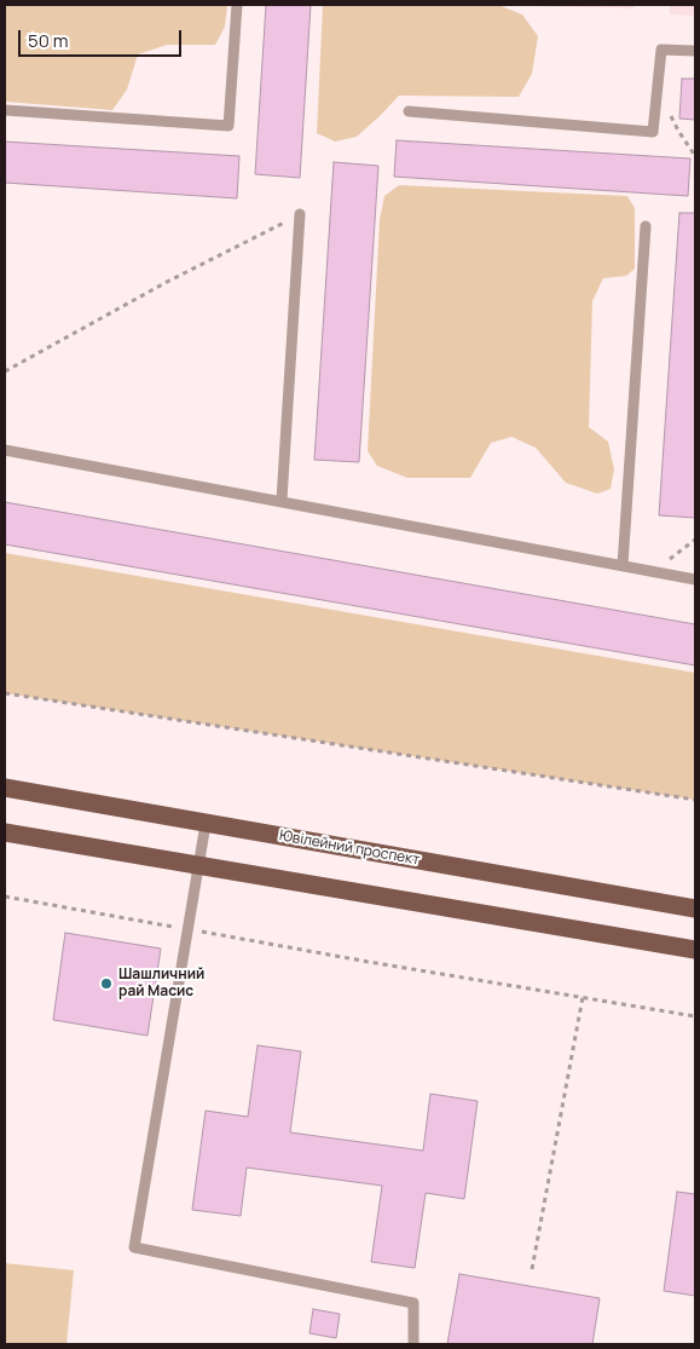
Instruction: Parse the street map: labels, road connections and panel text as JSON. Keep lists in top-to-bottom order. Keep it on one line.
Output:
{"streets":{"main road":["Ювілейний проспект"]},"places":["Шашличний рай Масис"],"scale_bar":"50 m"}
